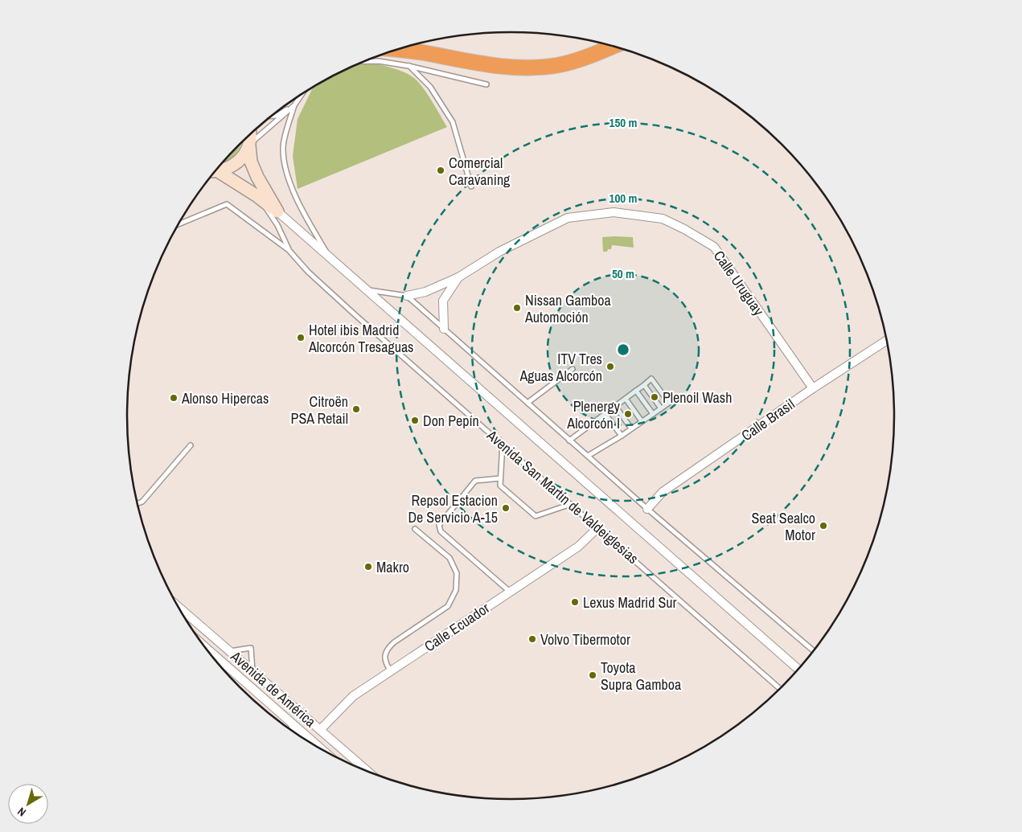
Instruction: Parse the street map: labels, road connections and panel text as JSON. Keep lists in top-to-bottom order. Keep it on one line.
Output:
{"streets":{"street":["Calle Uruguay","Calle Brasil","Avenida San Martín de Valdeiglesias","Calle Ecuador","Avenida de América"]},"crossings":[["Calle Uruguay","Calle Brasil"],["Avenida San Martín de Valdeiglesias","Calle Ecuador"],["Calle Ecuador","Avenida de América"]],"places":["Comercial Caravaning","Nissan Gamboa Automoción","Hotel ibis Madrid Alcorcón Tresaguas","ITV Tres Aguas Alcorcón","Plenoil Wash","Alonso Hipercas","Citroën PSA Retail","Plenergy Alcorcón I","Don Pepín","Repsol Estacion De Servicio A-15","Seat Sealco Motor","Makro","Lexus Madrid Sur","Volvo Tibermotor","Toyota Supra Gamboa"],"north":"bottom left","rings":["150 m","100 m","50 m"]}
